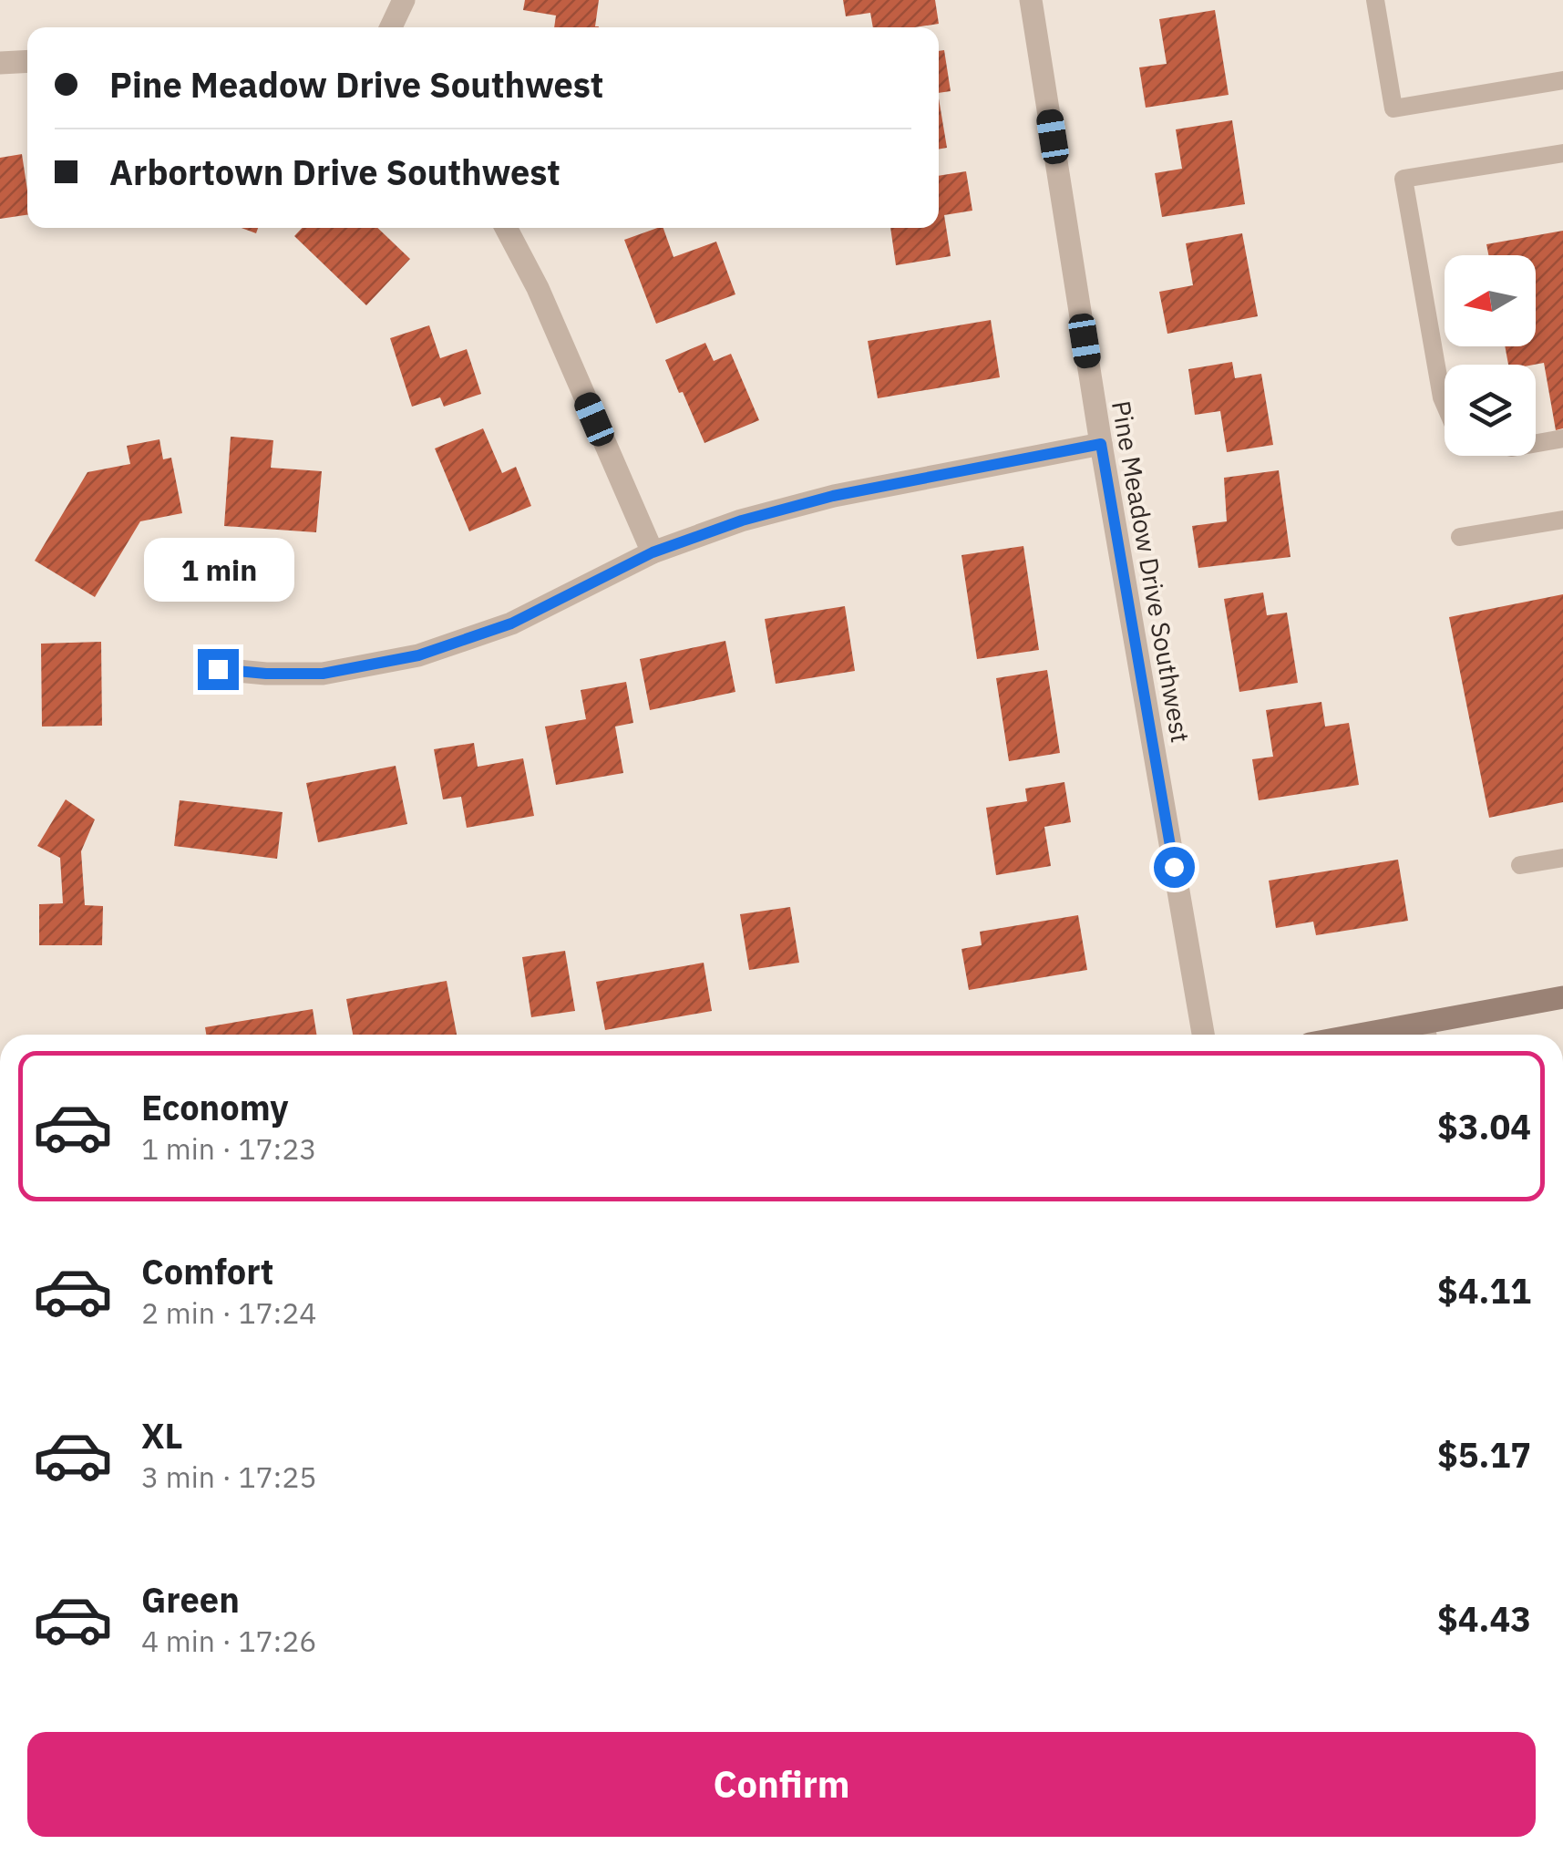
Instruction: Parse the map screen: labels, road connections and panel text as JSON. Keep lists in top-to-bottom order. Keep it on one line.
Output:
{"streets":{"street":["Pine Meadow Drive Southwest"]},"north":"left","page":{"banner":["Pine Meadow Drive Southwest","Arbortown Drive Southwest"],"bubble":"1 min","list":[{"name":"Economy","note":"1 min · 17:23","value":"$3.04"},{"name":"Comfort","note":"2 min · 17:24","value":"$4.11"},{"name":"XL","note":"3 min · 17:25","value":"$5.17"},{"name":"Green","note":"4 min · 17:26","value":"$4.43"}],"buttons":"Confirm"}}
